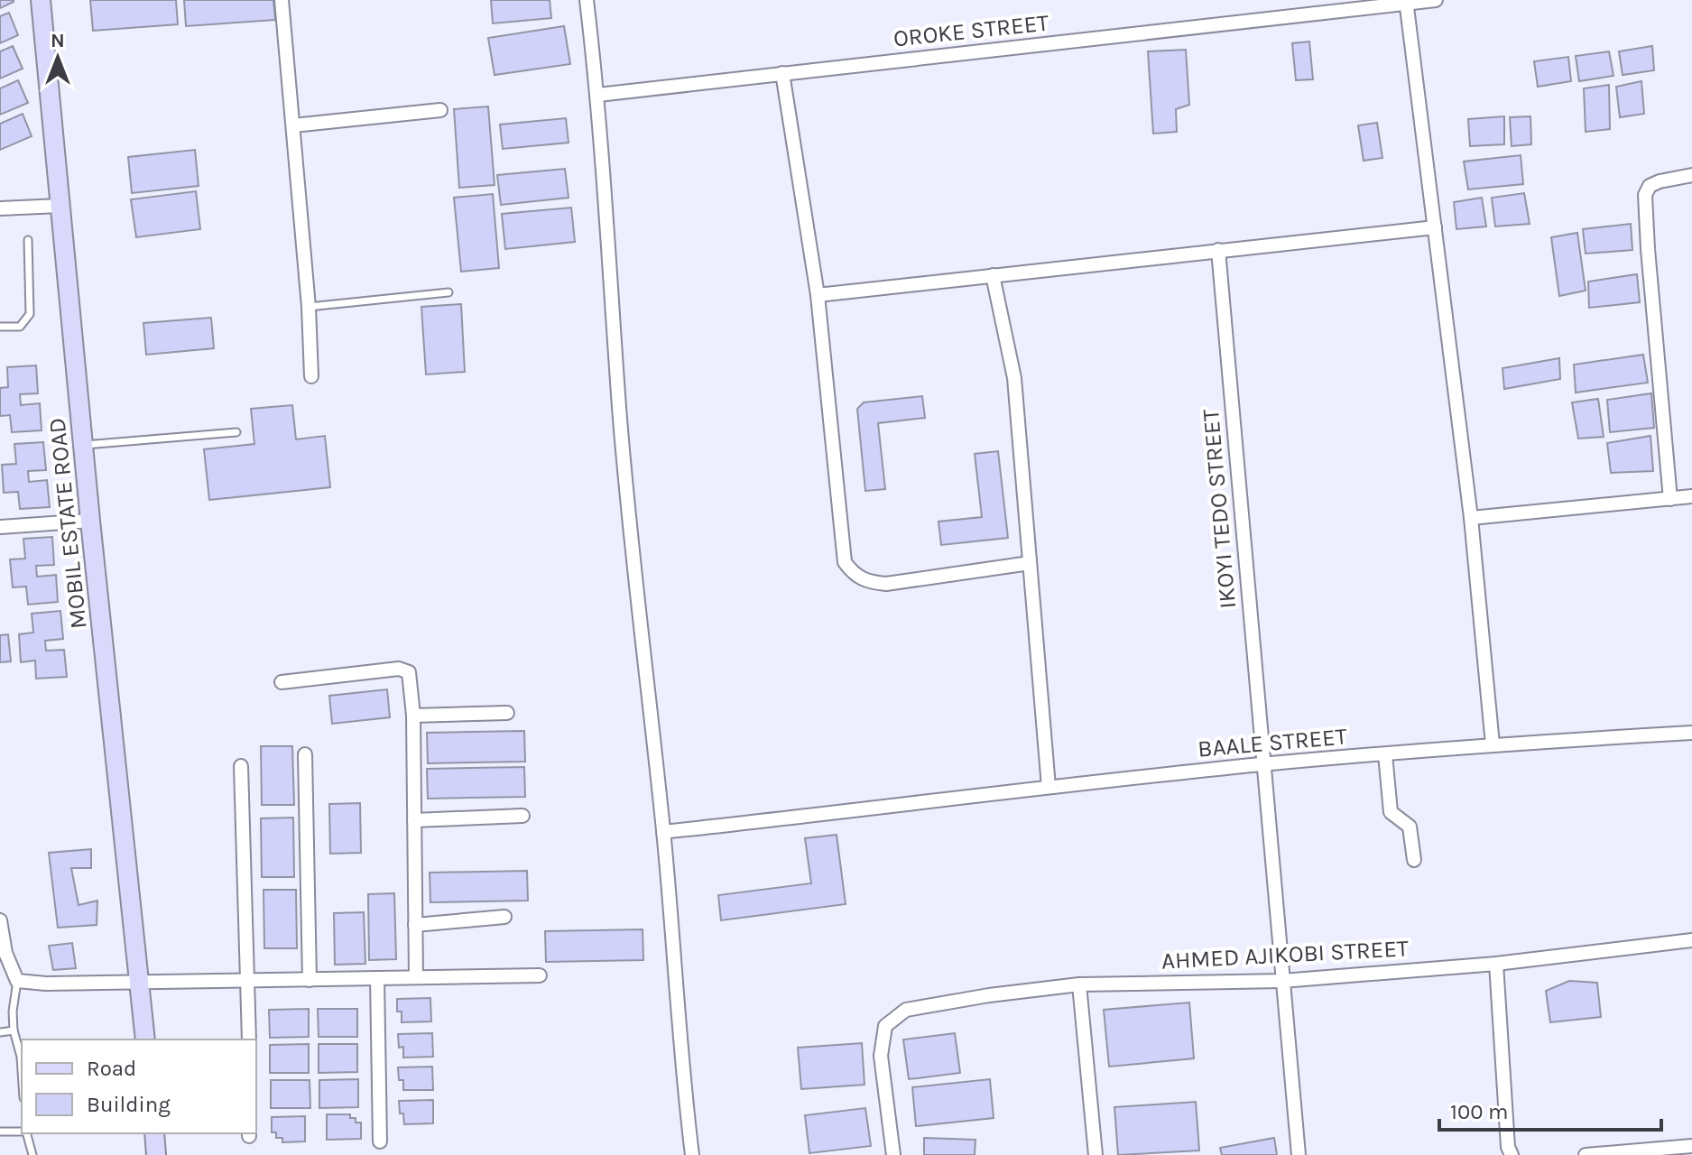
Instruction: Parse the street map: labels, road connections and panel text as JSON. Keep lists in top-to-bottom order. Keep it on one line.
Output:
{"streets":{"main road":["MOBIL ESTATE ROAD"],"street":["OROKE STREET","IKOYI TEDO STREET","BAALE STREET","AHMED AJIKOBI STREET"]},"crossings":[["IKOYI TEDO STREET","BAALE STREET"],["IKOYI TEDO STREET","AHMED AJIKOBI STREET"]],"legend":["Road","Building"],"scale_bar":"100 m","north":"top"}
